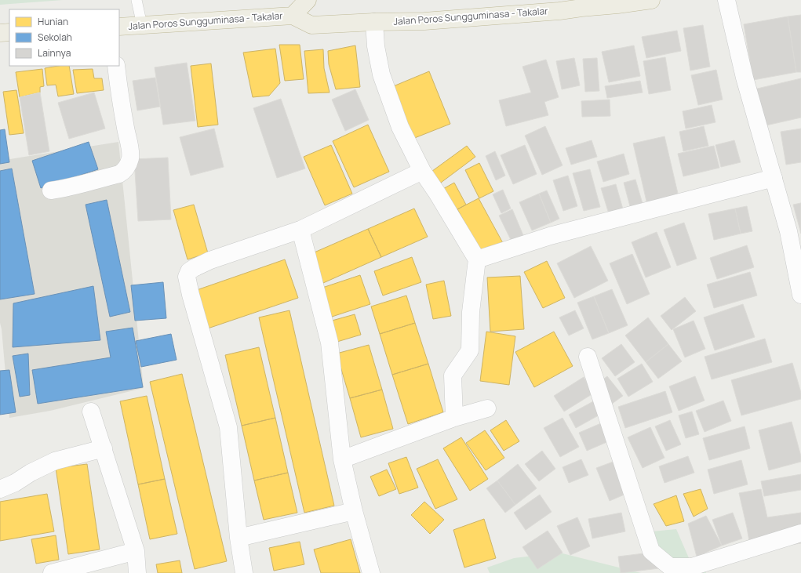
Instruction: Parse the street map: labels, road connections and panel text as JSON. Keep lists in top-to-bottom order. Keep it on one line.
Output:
{"streets":{"highway":["Jalan Poros Sungguminasa - Takalar"]},"legend":["Hunian","Sekolah","Lainnya"]}
